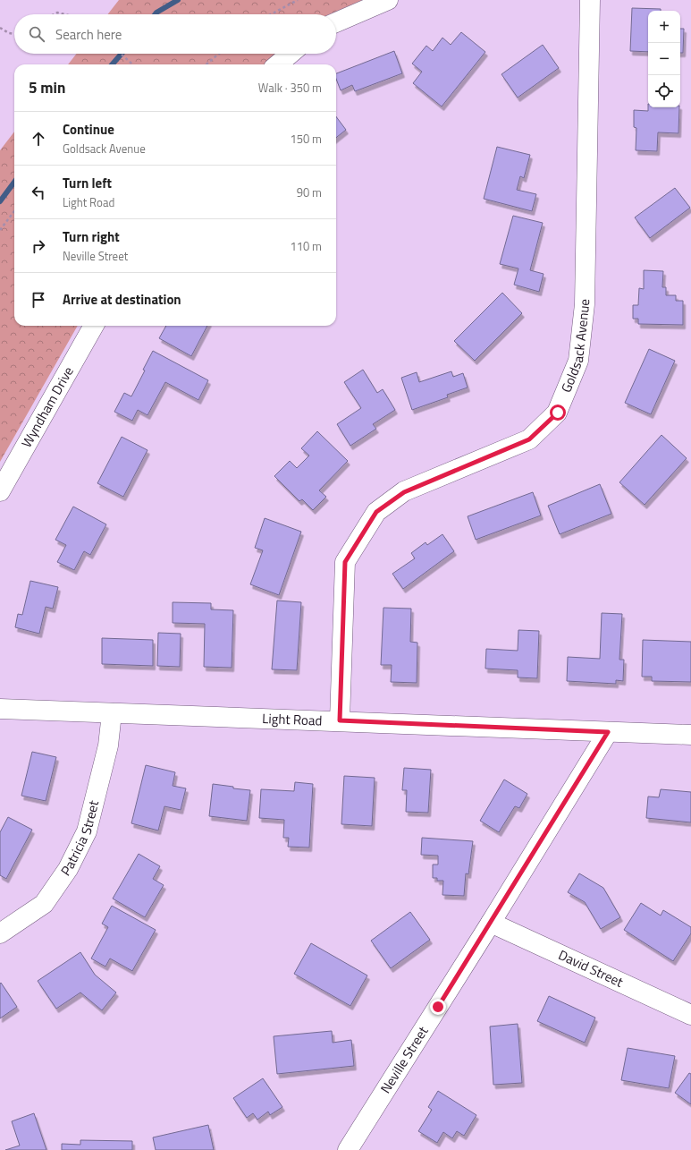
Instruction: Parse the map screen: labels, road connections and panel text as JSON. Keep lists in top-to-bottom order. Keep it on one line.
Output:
{"streets":{"street":["Goldsack Avenue","Wyndham Drive","Light Road","Patricia Street","David Street","Neville Street"]},"crossings":[["Goldsack Avenue","Light Road"],["Light Road","Patricia Street"],["Light Road","Neville Street"],["David Street","Neville Street"]],"page":{"map_buttons":["+","−"],"search":"Search here","heading":["5 min","Walk · 350 m"],"list":[["Continue","Goldsack Avenue","150 m"],["Turn left","Light Road","90 m"],["Turn right","Neville Street","110 m"],"Arrive at destination"]}}
